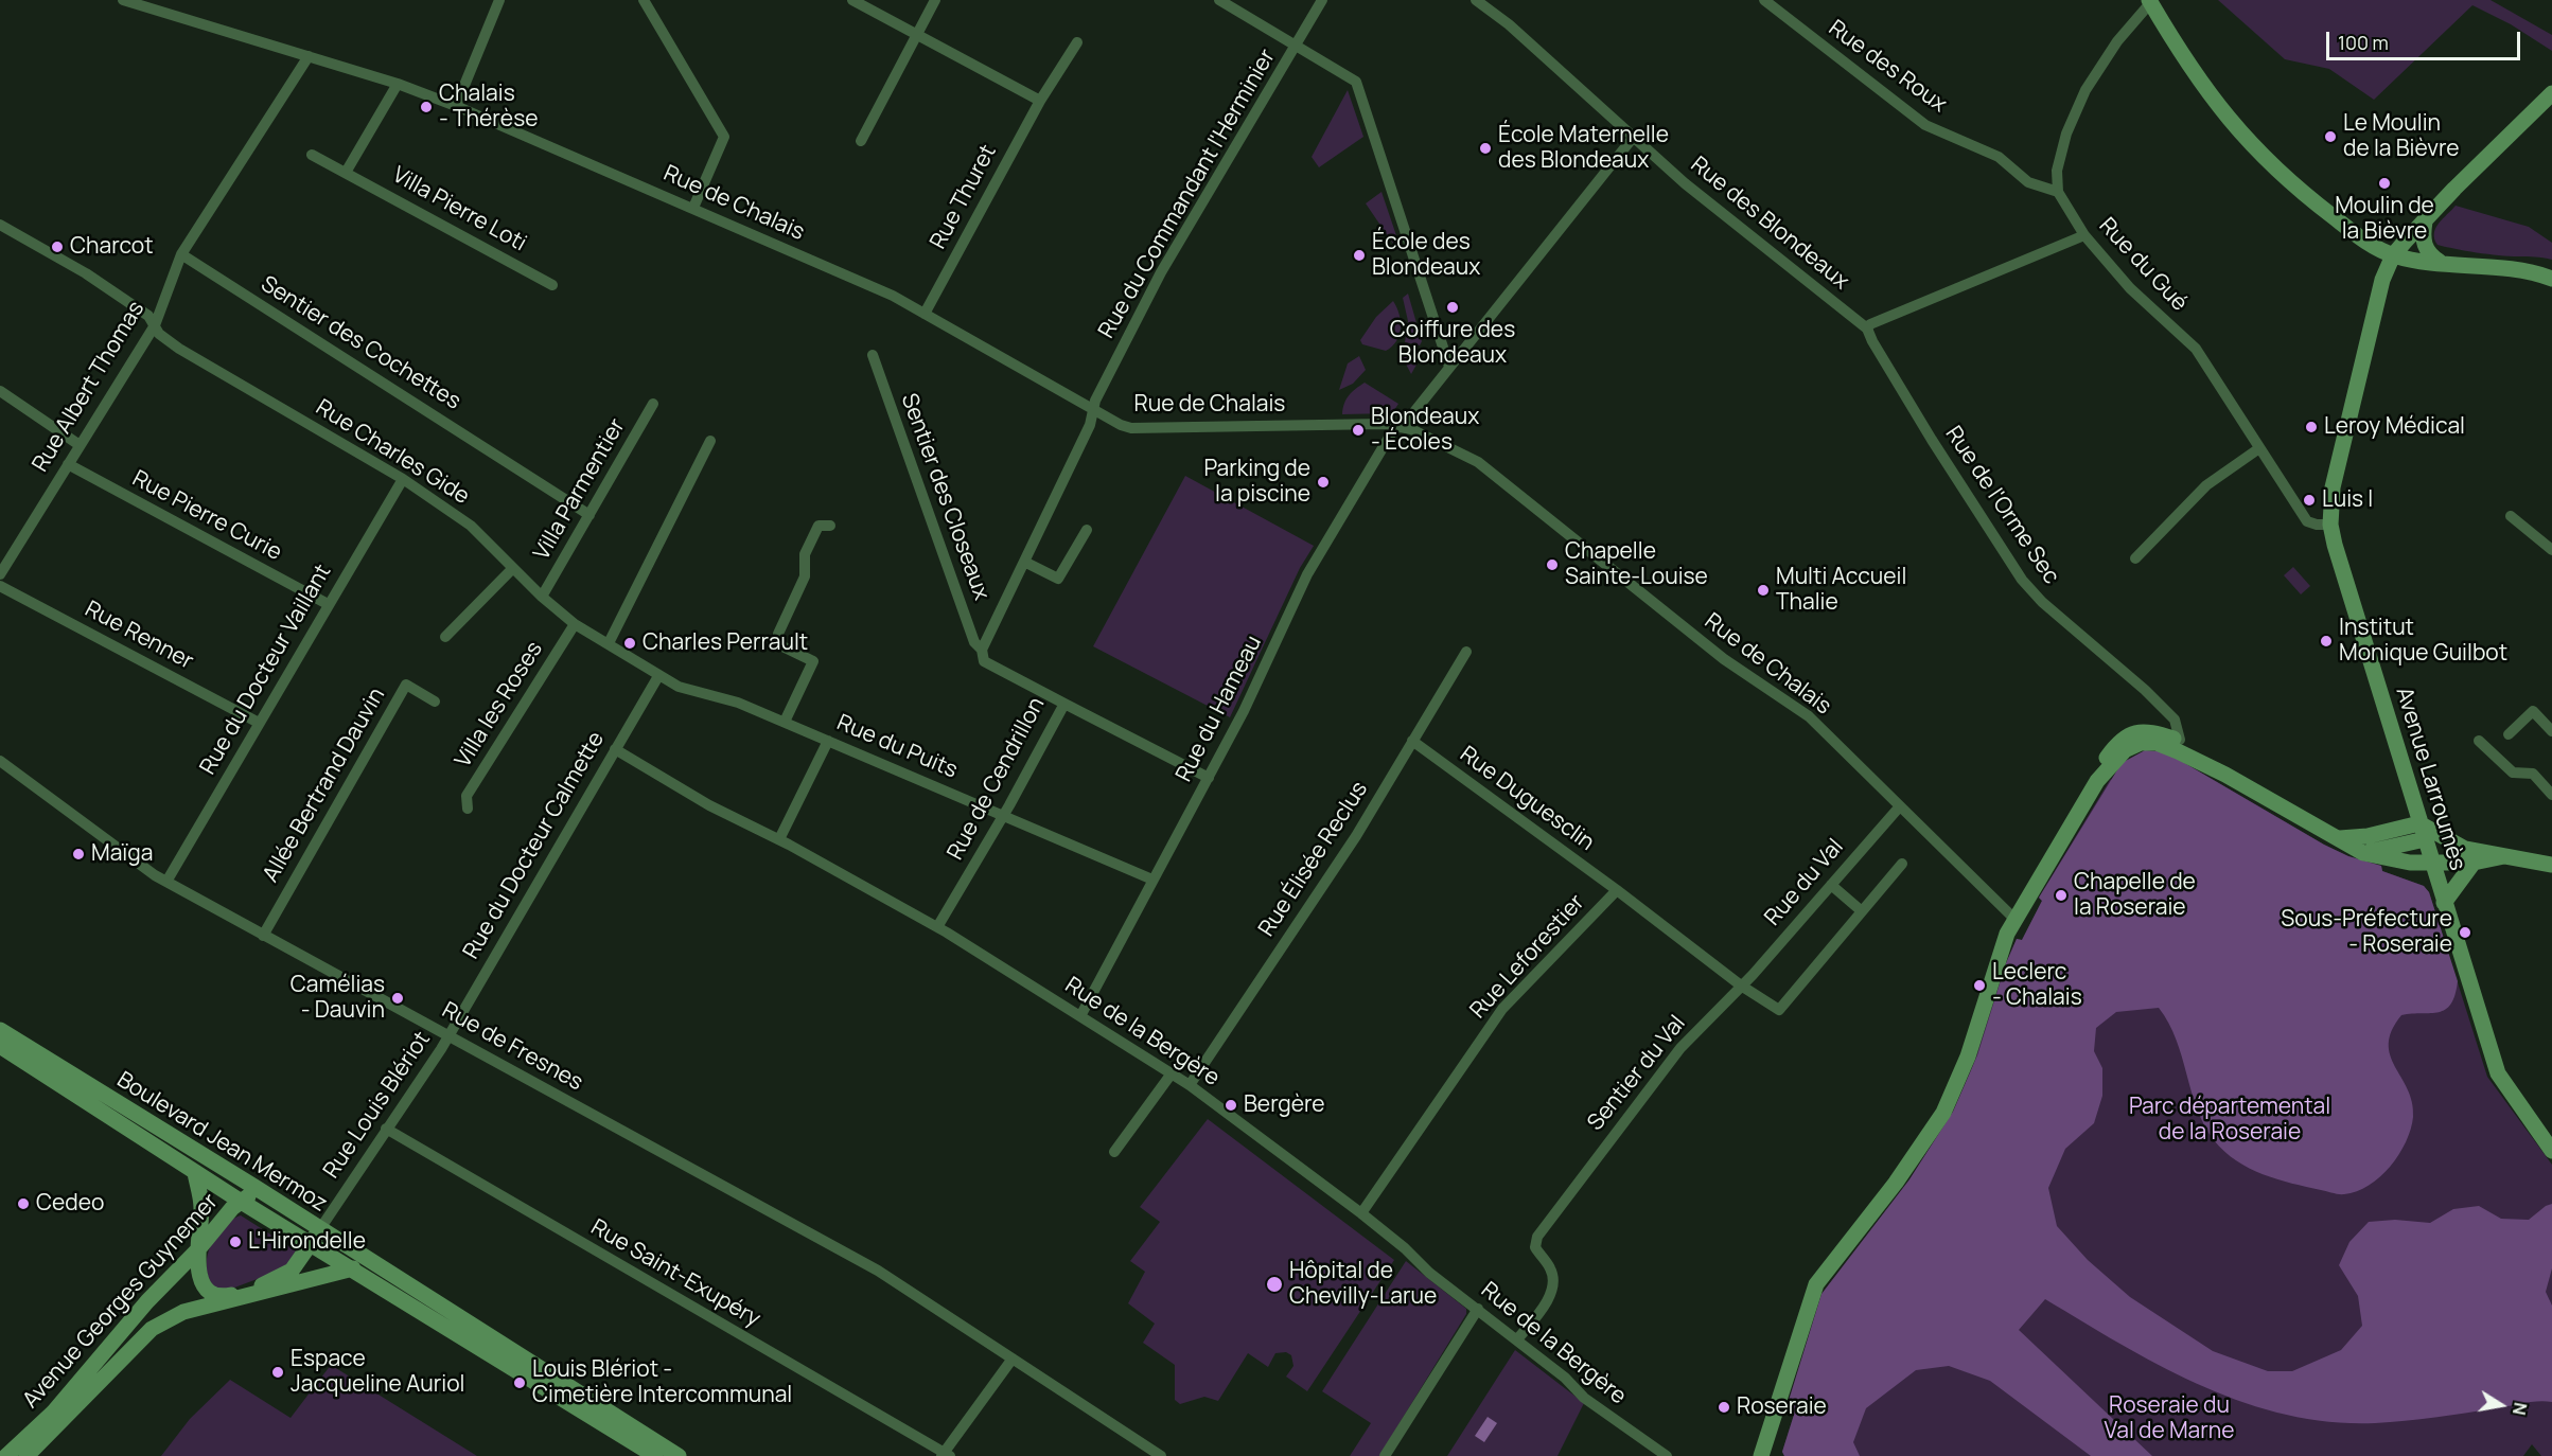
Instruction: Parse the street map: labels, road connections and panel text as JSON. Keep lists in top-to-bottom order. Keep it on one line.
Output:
{"streets":{"main road":["Avenue Larroumès","Boulevard Jean Mermoz","Avenue Georges Guynemer"],"street":["Rue des Roux","Rue du Commandant l'Herminier","Rue Thuret","Rue de Chalais","Villa Pierre Loti","Rue des Blondeaux","Rue du Gué","Sentier des Cochettes","Rue Albert Thomas","Rue Charles Gide","Villa Parmentier","Sentier des Closeaux","Rue de l'Orme Sec","Rue Pierre Curie","Rue Renner","Rue du Docteur Vaillant","Villa les Roses","Rue du Hameau","Rue du Puits","Rue de Cendrillon","Allée Bertrand Dauvin","Rue Duguesclin","Rue du Docteur Calmette","Rue Élisée Reclus","Rue du Val","Rue Leforestier","Rue de la Bergère","Rue de Fresnes","Sentier du Val","Rue Louis Blériot","Rue Saint-Exupéry"]},"crossings":[["Rue des Roux","Rue du Gué"],["Rue du Commandant l'Herminier","Rue de Chalais"],["Rue Thuret","Rue de Chalais"],["Rue de Chalais","Rue Albert Thomas"],["Rue de Chalais","Rue du Hameau"],["Rue de Chalais","Rue du Val"],["Rue des Blondeaux","Rue de l'Orme Sec"],["Rue du Gué","Avenue Larroumès"],["Sentier des Cochettes","Rue Albert Thomas"],["Sentier des Cochettes","Villa Parmentier"],["Rue Albert Thomas","Rue Charles Gide"],["Rue Albert Thomas","Rue Pierre Curie"],["Rue Charles Gide","Villa Parmentier"],["Rue Charles Gide","Rue du Docteur Vaillant"],["Rue Charles Gide","Villa les Roses"],["Rue Charles Gide","Rue du Puits"],["Rue Charles Gide","Rue du Docteur Calmette"],["Sentier des Closeaux","Rue de Cendrillon"],["Rue Pierre Curie","Rue du Docteur Vaillant"],["Rue Renner","Rue du Docteur Vaillant"],["Rue du Docteur Vaillant","Rue de Fresnes"],["Rue du Hameau","Rue du Puits"],["Rue du Hameau","Rue de la Bergère"],["Rue du Puits","Rue de Cendrillon"],["Rue du Puits","Rue du Docteur Calmette"],["Rue de Cendrillon","Rue de la Bergère"],["Allée Bertrand Dauvin","Rue de Fresnes"],["Rue Duguesclin","Rue Élisée Reclus"],["Rue Duguesclin","Rue Leforestier"],["Rue du Docteur Calmette","Rue de la Bergère"],["Rue du Docteur Calmette","Rue de Fresnes"],["Rue du Docteur Calmette","Rue Louis Blériot"],["Rue Élisée Reclus","Rue de la Bergère"],["Rue du Val","Rue Leforestier"],["Rue du Val","Sentier du Val"],["Rue Leforestier","Rue de la Bergère"],["Rue Leforestier","Sentier du Val"],["Rue de la Bergère","Sentier du Val"],["Rue de Fresnes","Rue Louis Blériot"],["Rue Louis Blériot","Boulevard Jean Mermoz"],["Rue Louis Blériot","Rue Saint-Exupéry"],["Boulevard Jean Mermoz","Avenue Georges Guynemer"]],"parks":["Parc départemental de la Roseraie","Roseraie du Val de Marne"],"places":["Chalais - Thérèse","Le Moulin de la Bièvre","École Maternelle des Blondeaux","Moulin de la Bièvre","Charcot","École des Blondeaux","Coiffure des Blondeaux","Leroy Médical","Blondeaux - Écoles","Parking de la piscine","Luis I","Chapelle Sainte-Louise","Multi Accueil Thalie","Institut Monique Guilbot","Charles Perrault","Maïga","Chapelle de la Roseraie","Sous-Préfecture - Roseraie","Leclerc - Chalais","Camélias - Dauvin","Bergère","Cedeo","L'Hirondelle","Hôpital de Chevilly-Larue","Espace Jacqueline Auriol","Louis Blériot - Cimetière Intercommunal","Roseraie"],"scale_bar":"100 m","north":"right"}
